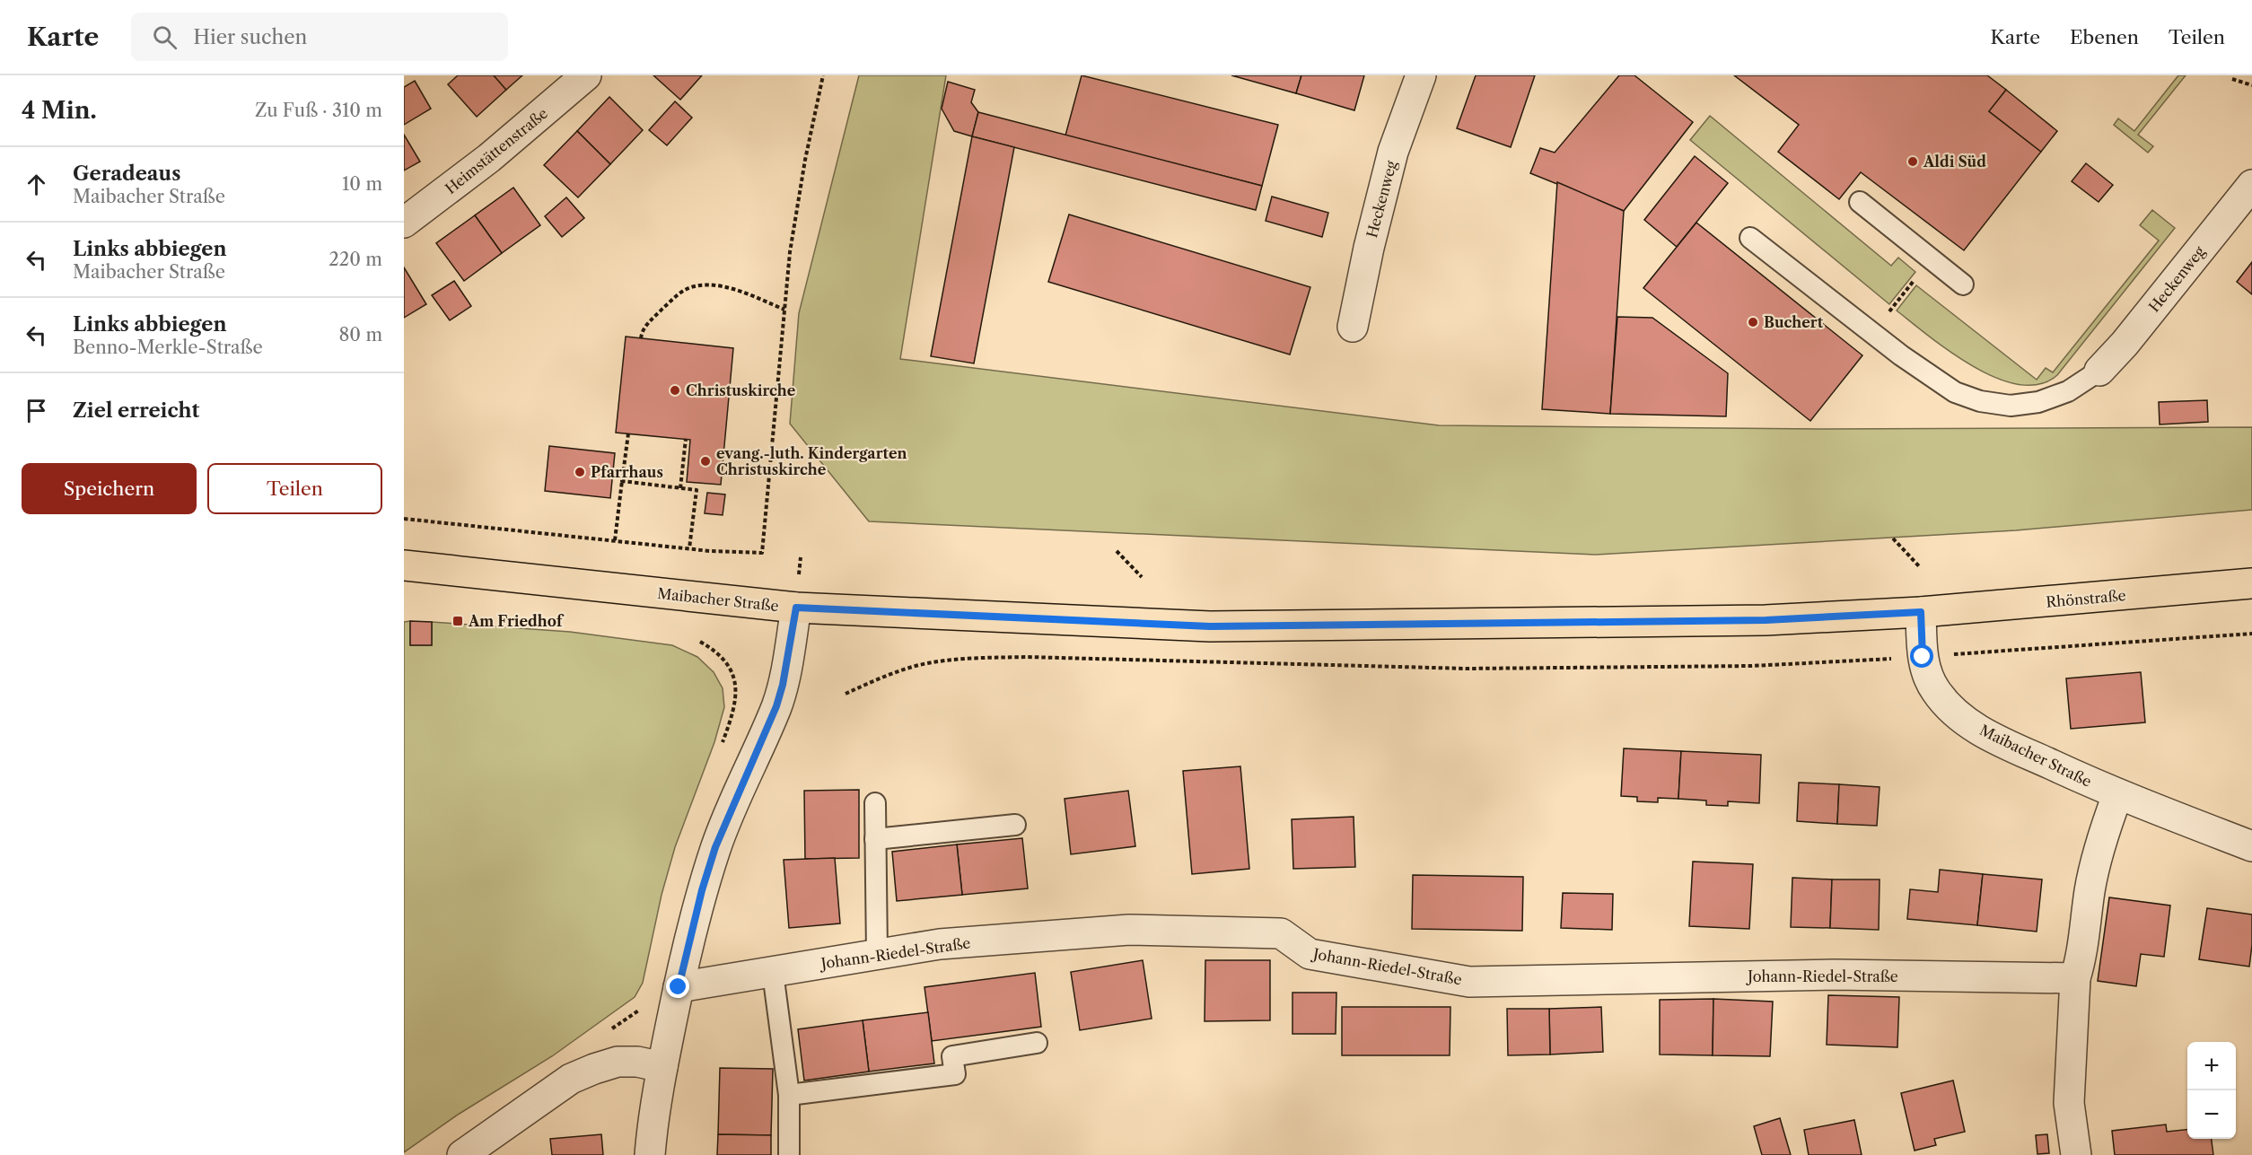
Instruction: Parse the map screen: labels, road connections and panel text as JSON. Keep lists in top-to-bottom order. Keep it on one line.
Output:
{"streets":{"main road":["Rhönstraße","Maibacher Straße"],"street":["Heimstättenstraße","Heckenweg","Johann-Riedel-Straße"]},"crossings":[["Rhönstraße","Maibacher Straße"]],"places":{"other":["Aldi Süd","Buchert","Christuskirche","evang.-luth. Kindergarten Christuskirche","Pfarrhaus"],"transit":["Am Friedhof"]},"page":{"header":"Karte","search":"Hier suchen","nav":["Karte","Ebenen","Teilen"],"heading":["4 Min.","Zu Fuß · 310 m"],"list":[["Geradeaus","Maibacher Straße","10 m"],["Links abbiegen","Maibacher Straße","220 m"],["Links abbiegen","Benno-Merkle-Straße","80 m"],"Ziel erreicht"],"buttons":["Speichern","Teilen"],"map_buttons":["+","−"]}}
